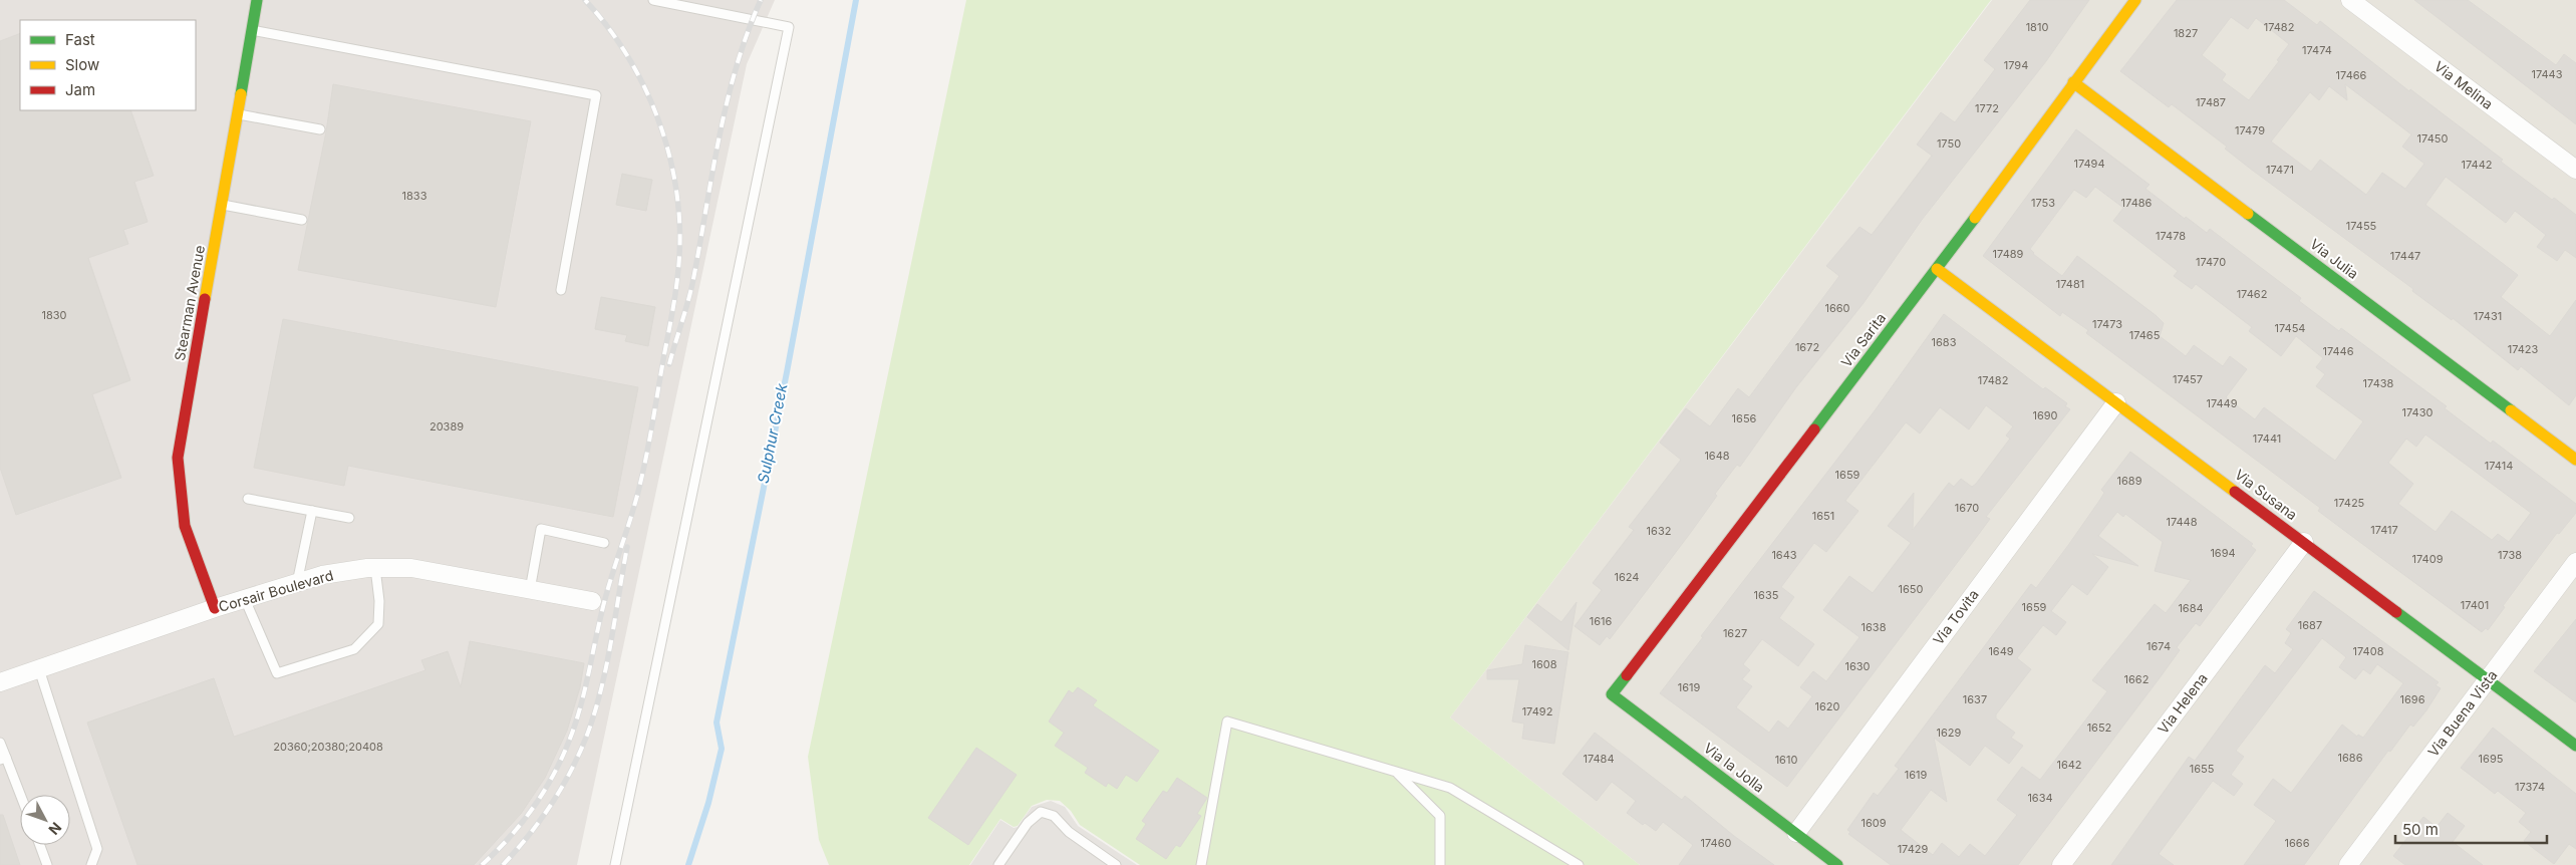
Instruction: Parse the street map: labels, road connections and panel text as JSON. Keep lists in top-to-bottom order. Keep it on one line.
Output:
{"streets":{"street":["Via Melina","Via Julia","Stearman Avenue","Via Sarita","Via Susana","Corsair Boulevard","Via Tovita","Via Helena","Via Buena Vista","Via la Jolla"]},"crossings":[["Via Julia","Via Sarita"],["Stearman Avenue","Corsair Boulevard"],["Via Sarita","Via Susana"],["Via Sarita","Via la Jolla"],["Via Susana","Via Tovita"],["Via Susana","Via Helena"],["Via Susana","Via Buena Vista"],["Via Tovita","Via la Jolla"]],"water":["Sulphur Creek"],"house_numbers":["1810","17482","1827","17474","1794","17443","17466","17487","1772","17479","17450","1750","17494","17442","17471","1833","1753","17486","17455","17478","17489","17447","17470","17481","17462","1660","1830","17431","17473","17454","17465","1683","1672","17423","17446","17457","17482","17438","17449","17430","1690","1656","20389","17441","1648","17414","1659","1689","17425","1670","1651","17448","17417","1632","1694","1643","1738","17409","1624","1650","1635","17401","1659","1684","1616","1687","1638","1627","1674","1649","17408","1608","1630","1662","1619","1637","1696","1620","17492","1652","1629","20360;20380;20408","1686","17484","1695","1610","1642","1655","1619","17374","1634","1609","17460","1666","17429"],"legend":["Fast","Slow","Jam"],"scale_bar":"50 m","north":"bottom right"}
